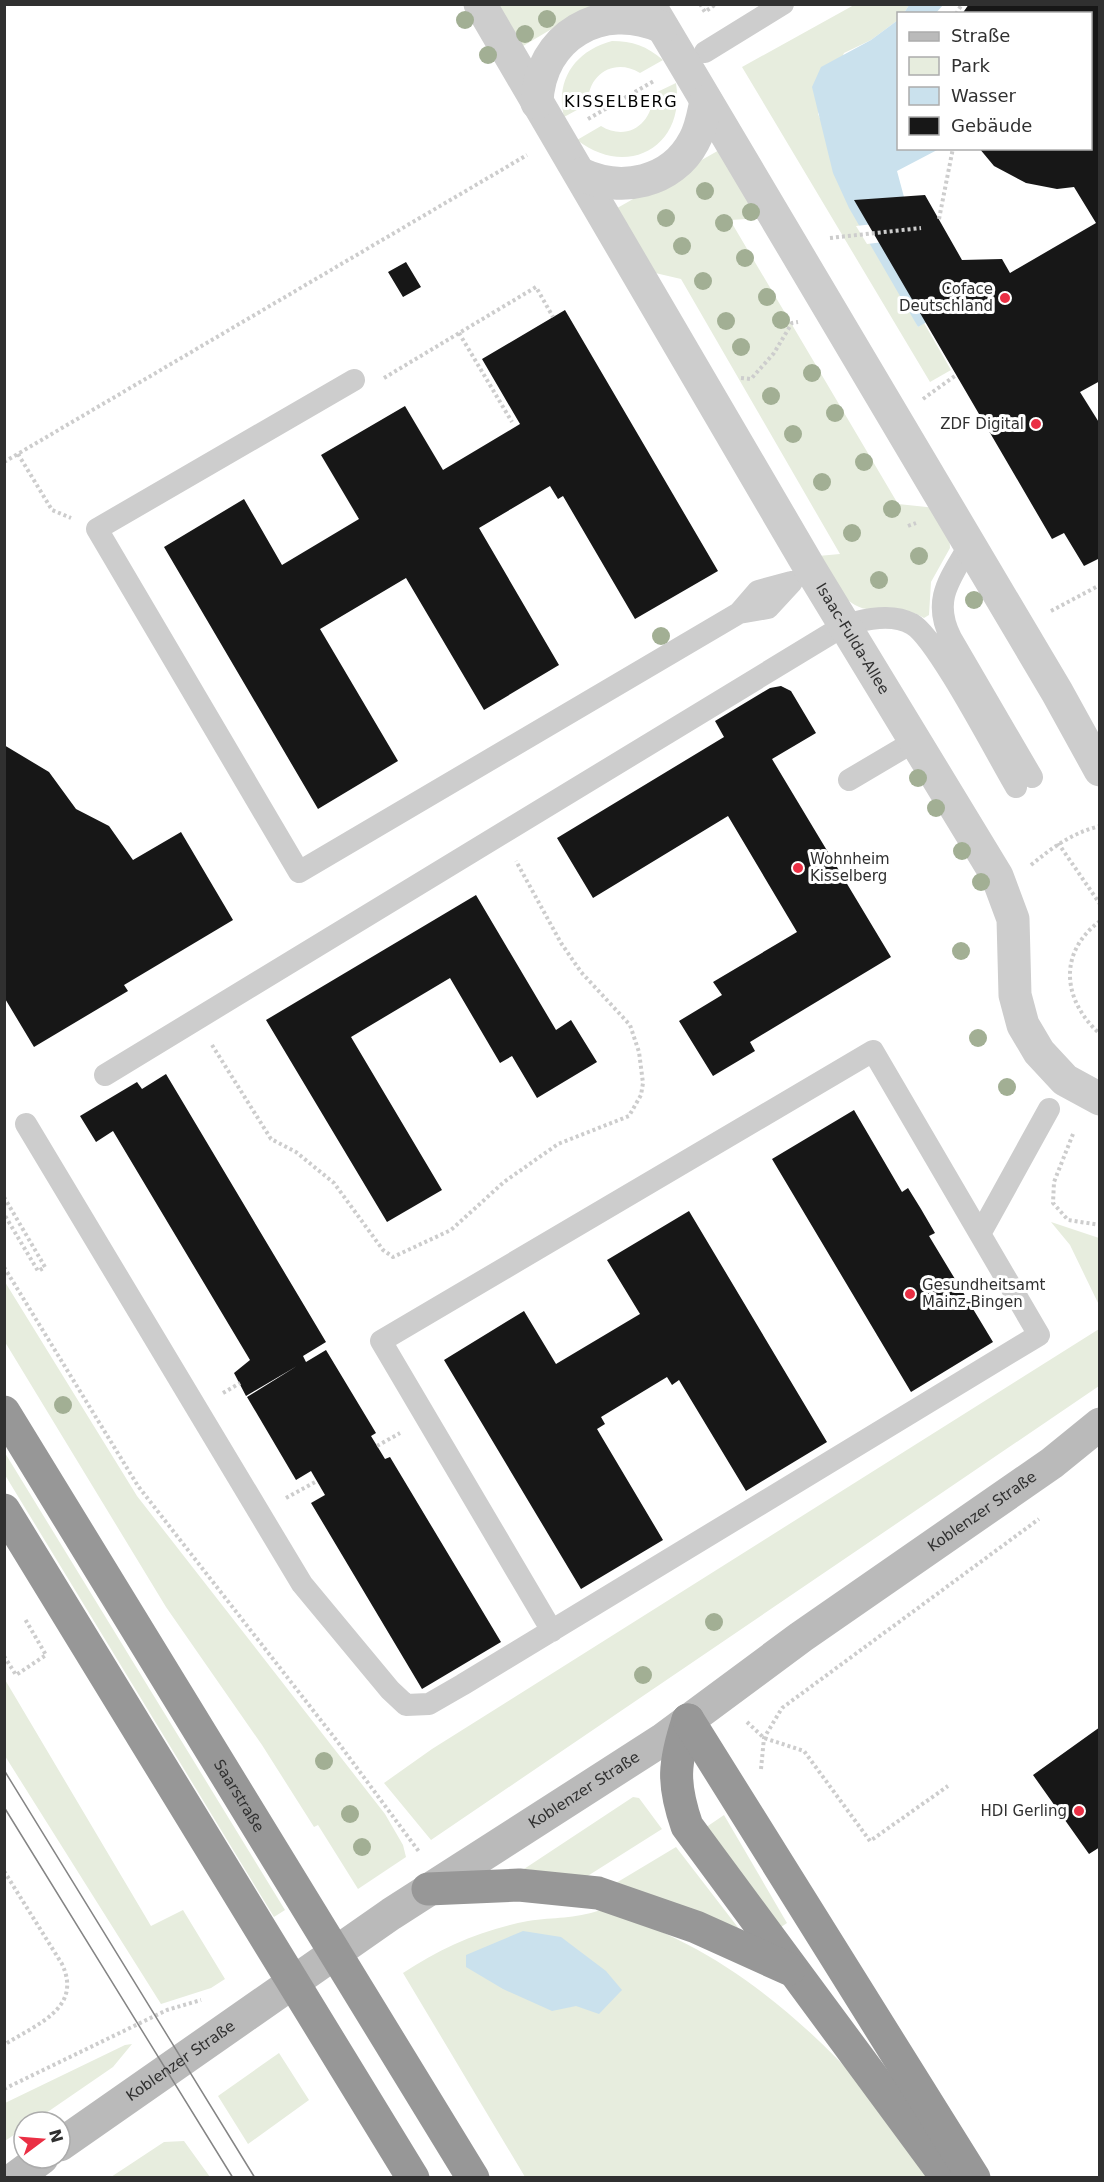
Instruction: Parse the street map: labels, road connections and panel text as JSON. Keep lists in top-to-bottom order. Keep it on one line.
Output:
{"streets":{"highway":["Saarstraße"],"main road":["Koblenzer Straße"],"street":["Isaac-Fulda-Allee"]},"districts":["KISSELBERG"],"places":["Coface Deutschland","ZDF Digital","Wohnheim Kisselberg","Gesundheitsamt Mainz-Bingen","HDI Gerling"],"legend":["Straße","Park","Wasser","Gebäude"],"north":"right"}
